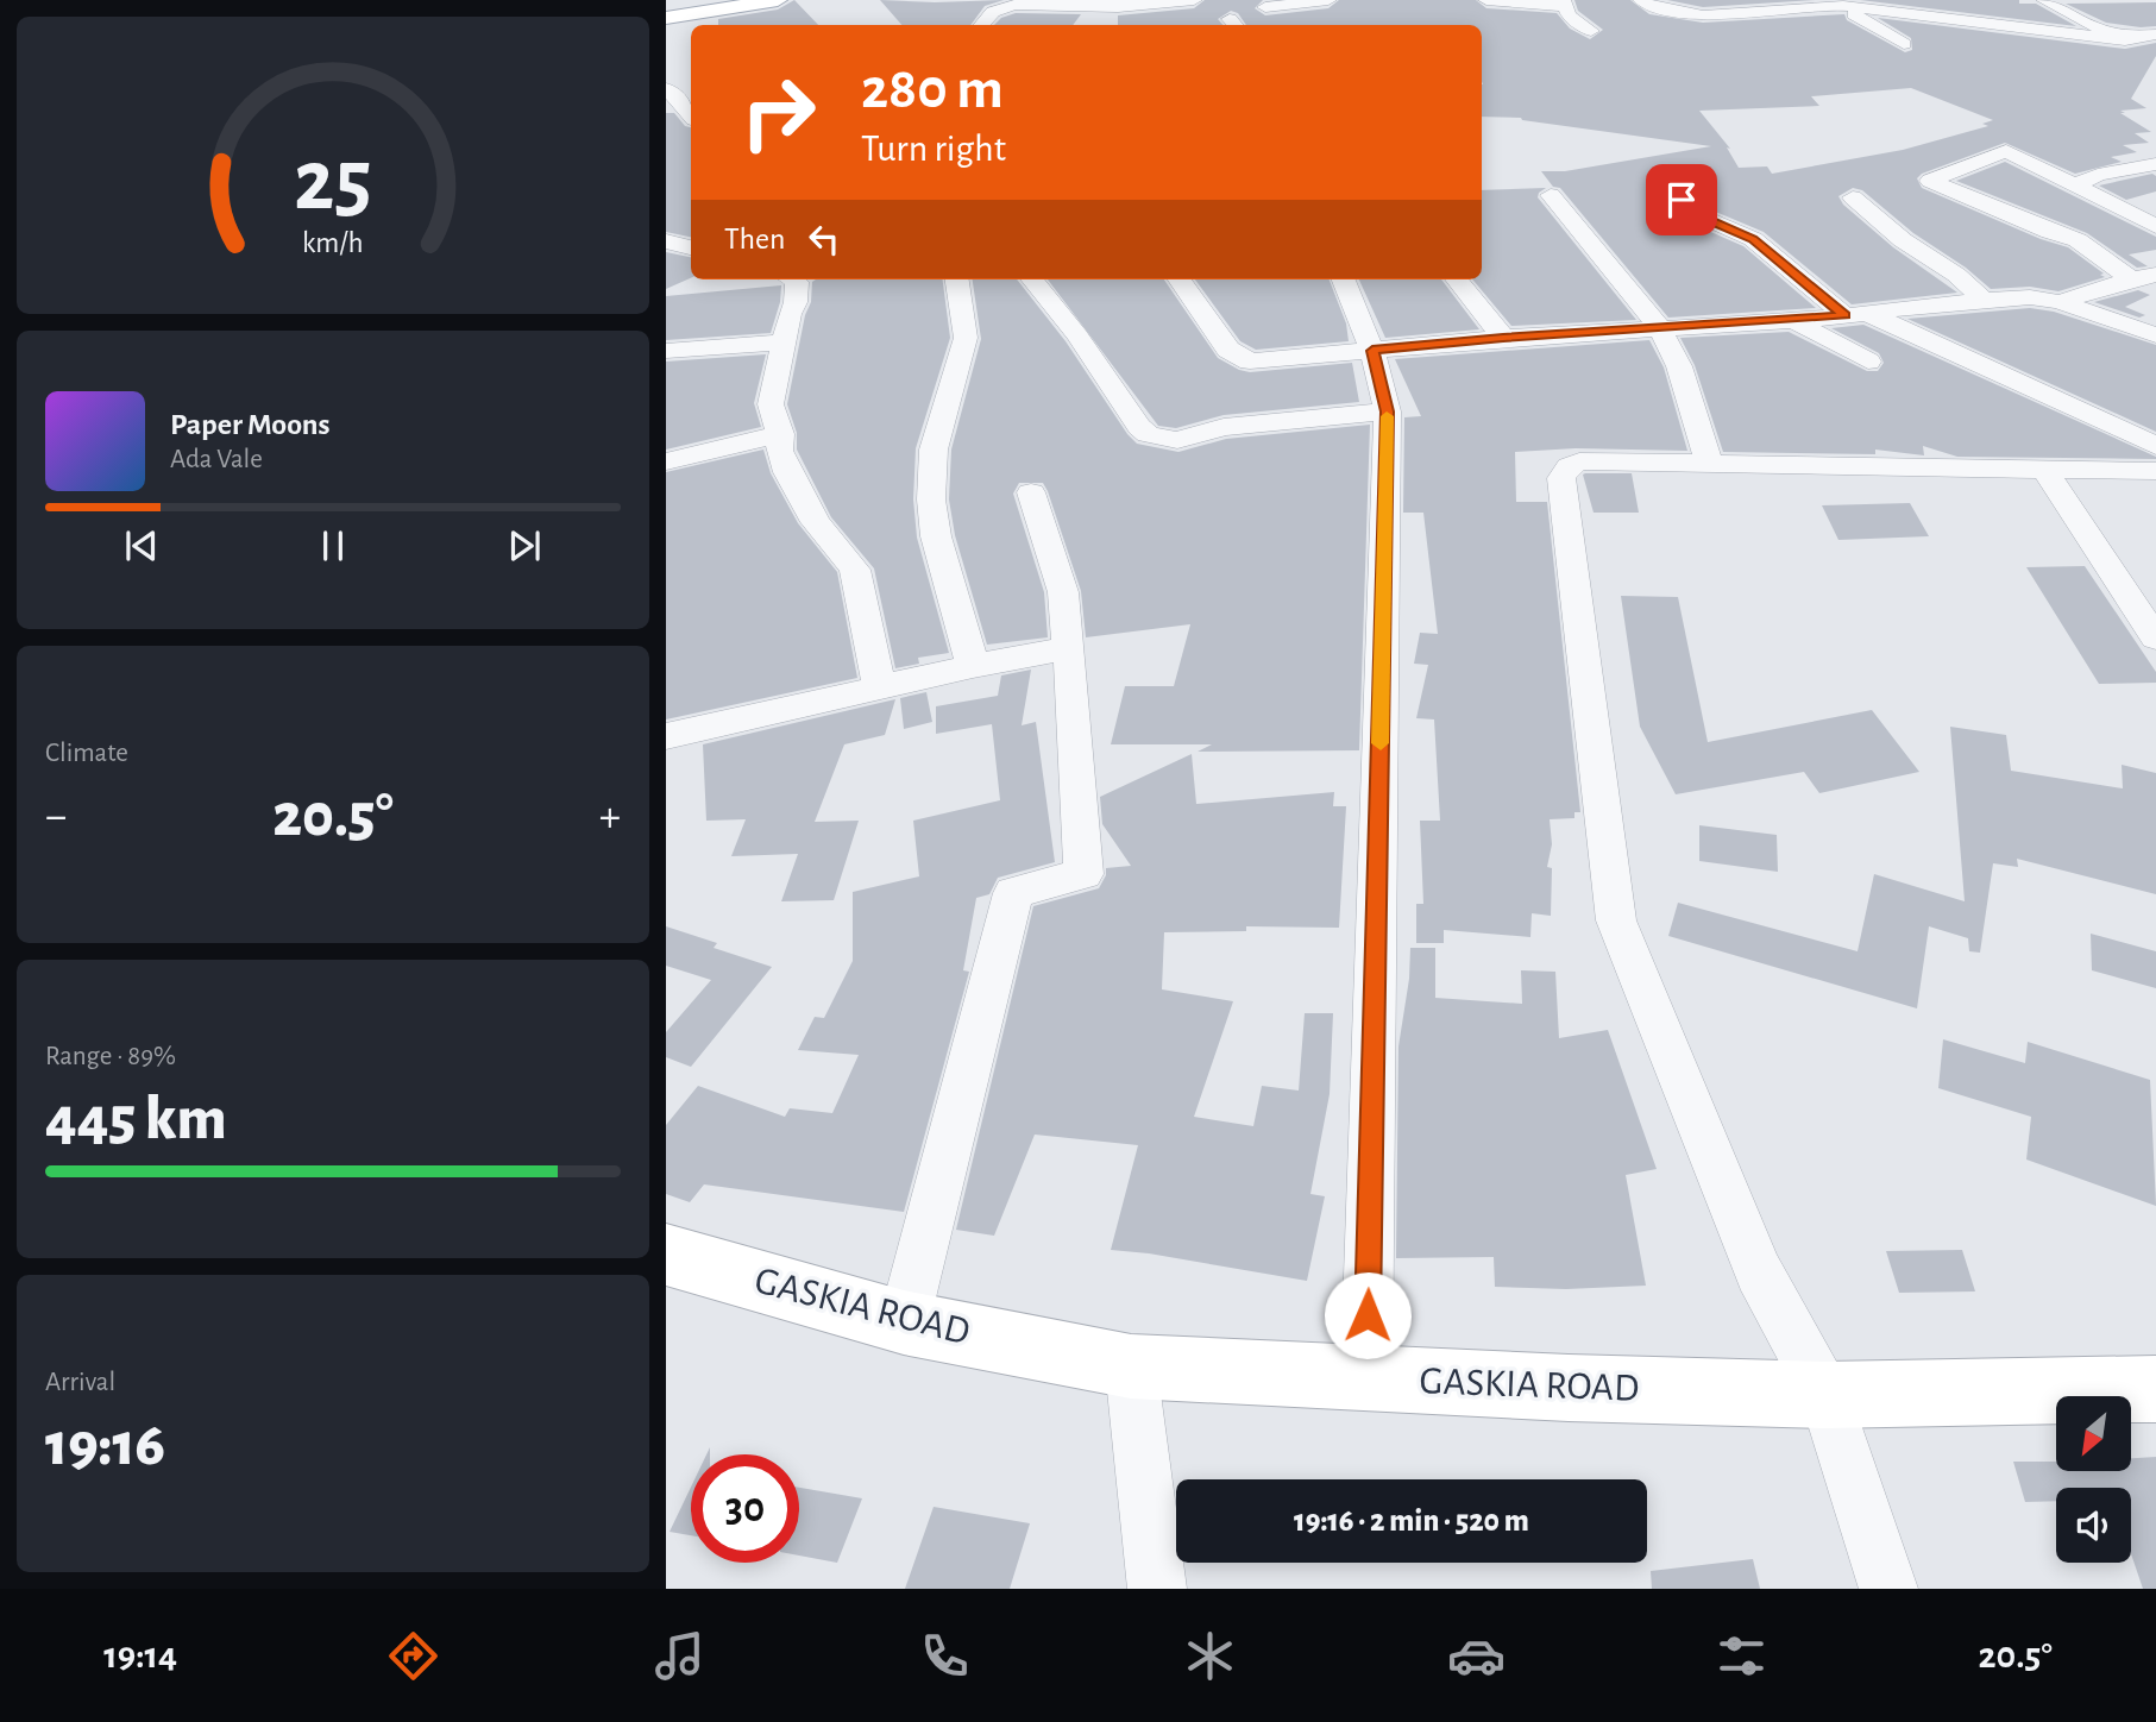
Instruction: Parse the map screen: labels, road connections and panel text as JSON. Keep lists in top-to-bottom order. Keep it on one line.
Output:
{"streets":{"main road":["GASKIA ROAD"]},"north":"bottom left","page":{"turn":["280 m","Turn right"],"then":"Then","song":["Paper Moons","Ada Vale"],"tile":["Climate",["Range · 89%","445 km"],["Arrival","19:16"]],"heat":["−","20.5°","+"],"limit":"30","trip":"19:16 · 2 min · 520 m","tabs":["19:14","20.5°"],"gauge":["25","km/h"]}}
